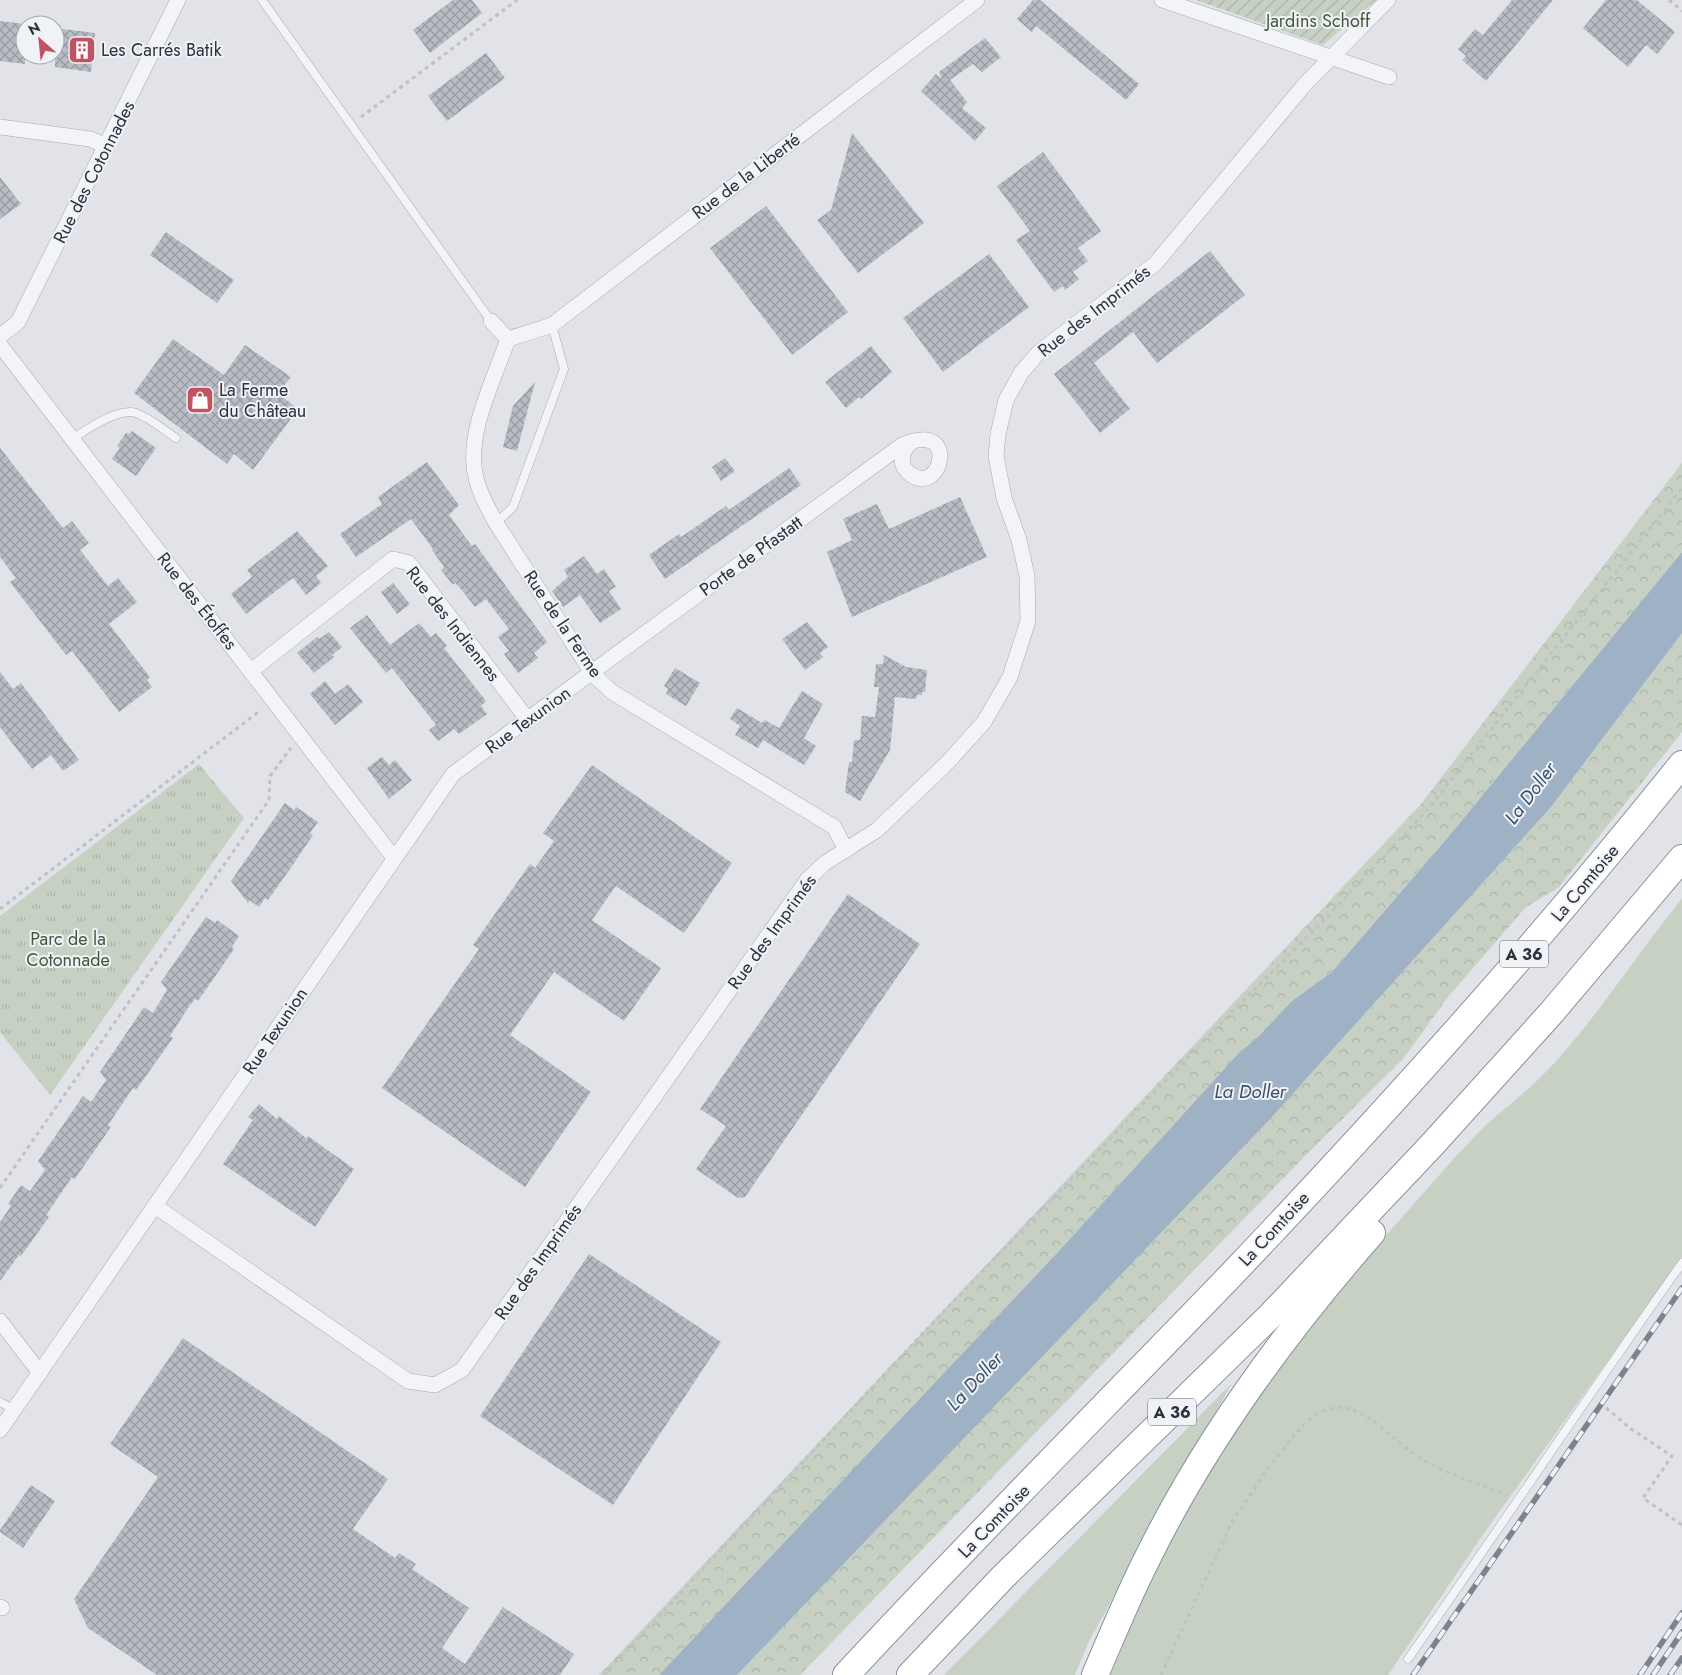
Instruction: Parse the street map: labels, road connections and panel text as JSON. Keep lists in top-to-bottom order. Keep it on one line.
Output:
{"streets":{"highway":["La Comtoise","A 36"],"street":["Rue des Cotonnades","Rue de la Liberté","Rue des Imprimés","Porte de Pfastatt","Rue des Étoffes","Rue des Indiennes","Rue de la Ferme","Rue Texunion"]},"crossings":[["Rue de la Liberté","Rue de la Ferme"],["Rue des Imprimés","Rue de la Ferme"],["Rue des Imprimés","Rue Texunion"],["Porte de Pfastatt","Rue de la Ferme"],["Porte de Pfastatt","Rue Texunion"],["Rue des Étoffes","Rue des Indiennes"],["Rue des Étoffes","Rue Texunion"],["Rue des Indiennes","Rue Texunion"],["Rue de la Ferme","Rue Texunion"]],"water":["La Doller"],"parks":["Jardins Schoff","Parc de la Cotonnade"],"places":{"building":["Les Carrés Batik"],"shop":["La Ferme du Château"]},"north":"top left"}
